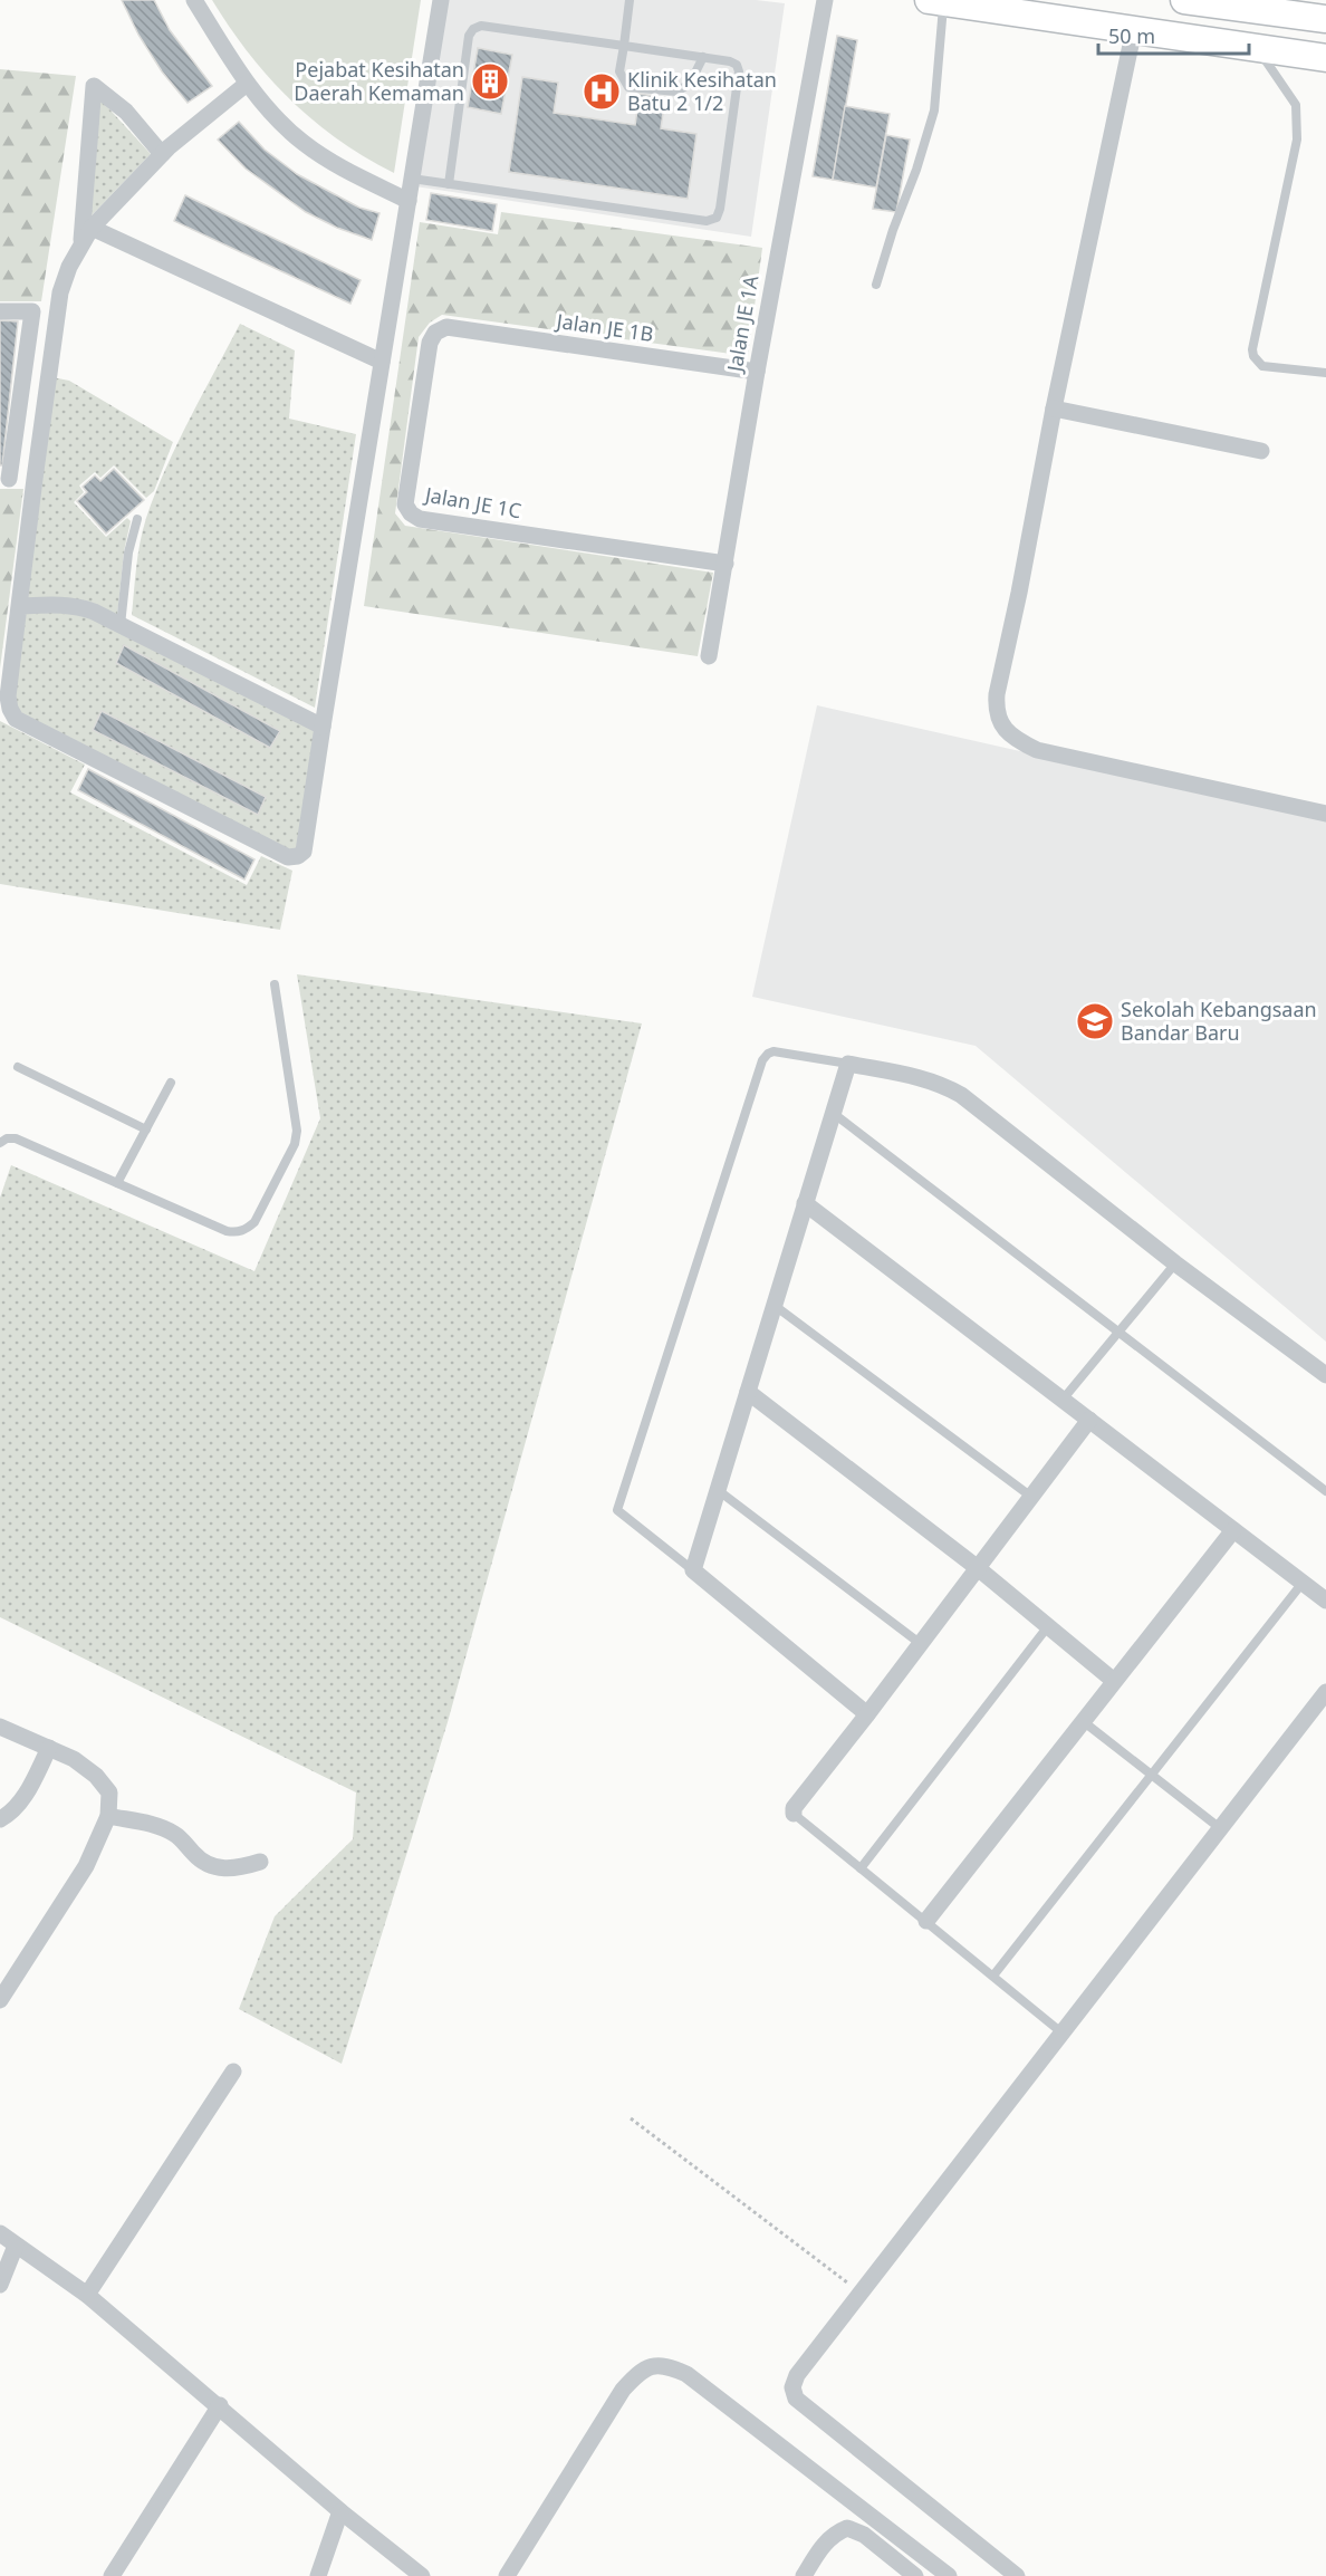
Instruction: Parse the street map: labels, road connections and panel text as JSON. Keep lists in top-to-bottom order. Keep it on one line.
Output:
{"streets":{"street":["Jalan JE 1A","Jalan JE 1B","Jalan JE 1C"]},"crossings":[["Jalan JE 1A","Jalan JE 1B"],["Jalan JE 1A","Jalan JE 1C"],["Jalan JE 1B","Jalan JE 1C"]],"places":{"building":["Pejabat Kesihatan Daerah Kemaman"],"hospital":["Klinik Kesihatan Batu 2 1/2"],"school or university":["Sekolah Kebangsaan Bandar Baru"]},"scale_bar":"50 m"}
